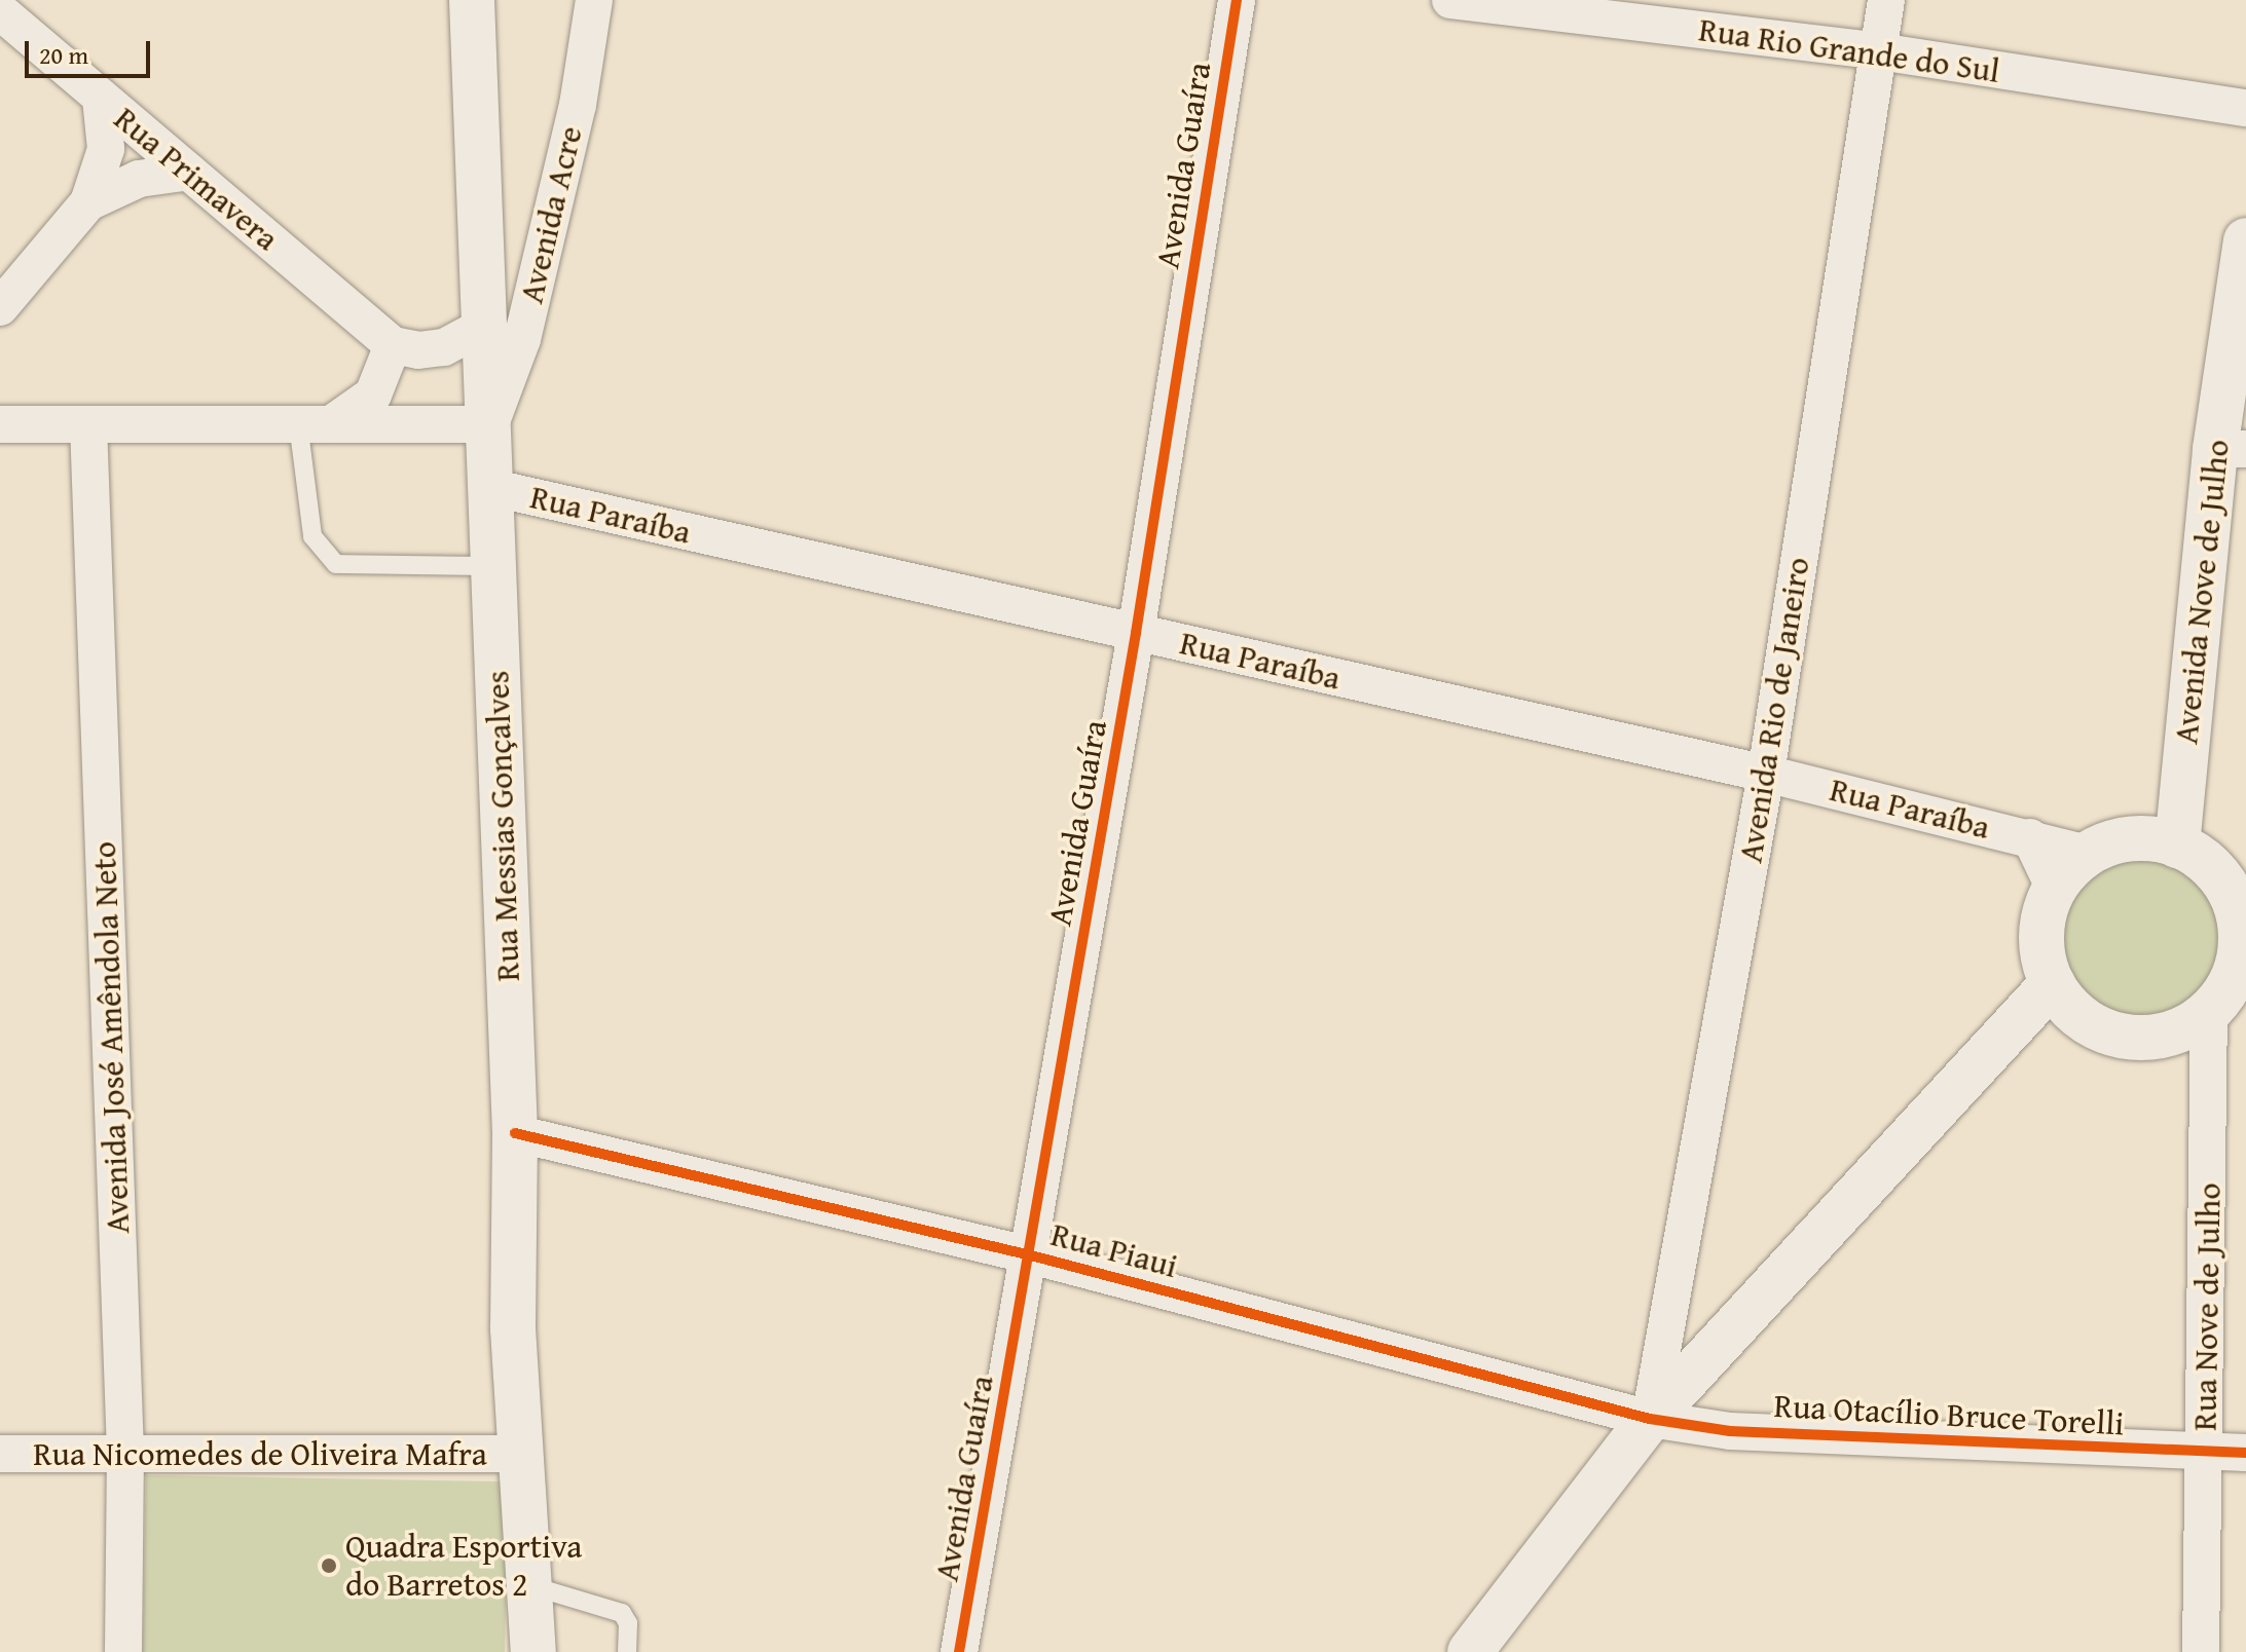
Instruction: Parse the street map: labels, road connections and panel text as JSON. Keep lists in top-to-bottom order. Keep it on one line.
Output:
{"streets":{"street":["Rua Rio Grande do Sul","Avenida Guaíra","Rua Primavera","Avenida Acre","Rua Paraíba","Avenida Nove de Julho","Avenida Rio de Janeiro","Rua Messias Gonçalves","Avenida José Amêndola Neto","Rua Piaui","Rua Nove de Julho","Rua Otacílio Bruce Torelli","Rua Nicomedes de Oliveira Mafra"]},"crossings":[["Rua Rio Grande do Sul","Avenida Rio de Janeiro"],["Avenida Guaíra","Rua Paraíba"],["Avenida Guaíra","Rua Piaui"],["Avenida Acre","Rua Messias Gonçalves"],["Rua Paraíba","Avenida Nove de Julho"],["Rua Paraíba","Avenida Rio de Janeiro"],["Rua Paraíba","Rua Messias Gonçalves"],["Rua Paraíba","Rua Nove de Julho"],["Avenida Nove de Julho","Rua Nove de Julho"],["Avenida Rio de Janeiro","Rua Piaui"],["Avenida Rio de Janeiro","Rua Otacílio Bruce Torelli"],["Rua Messias Gonçalves","Rua Piaui"],["Rua Messias Gonçalves","Rua Nicomedes de Oliveira Mafra"],["Avenida José Amêndola Neto","Rua Nicomedes de Oliveira Mafra"],["Rua Piaui","Rua Otacílio Bruce Torelli"],["Rua Nove de Julho","Rua Otacílio Bruce Torelli"]],"places":["Quadra Esportiva do Barretos 2"],"scale_bar":"20 m"}
